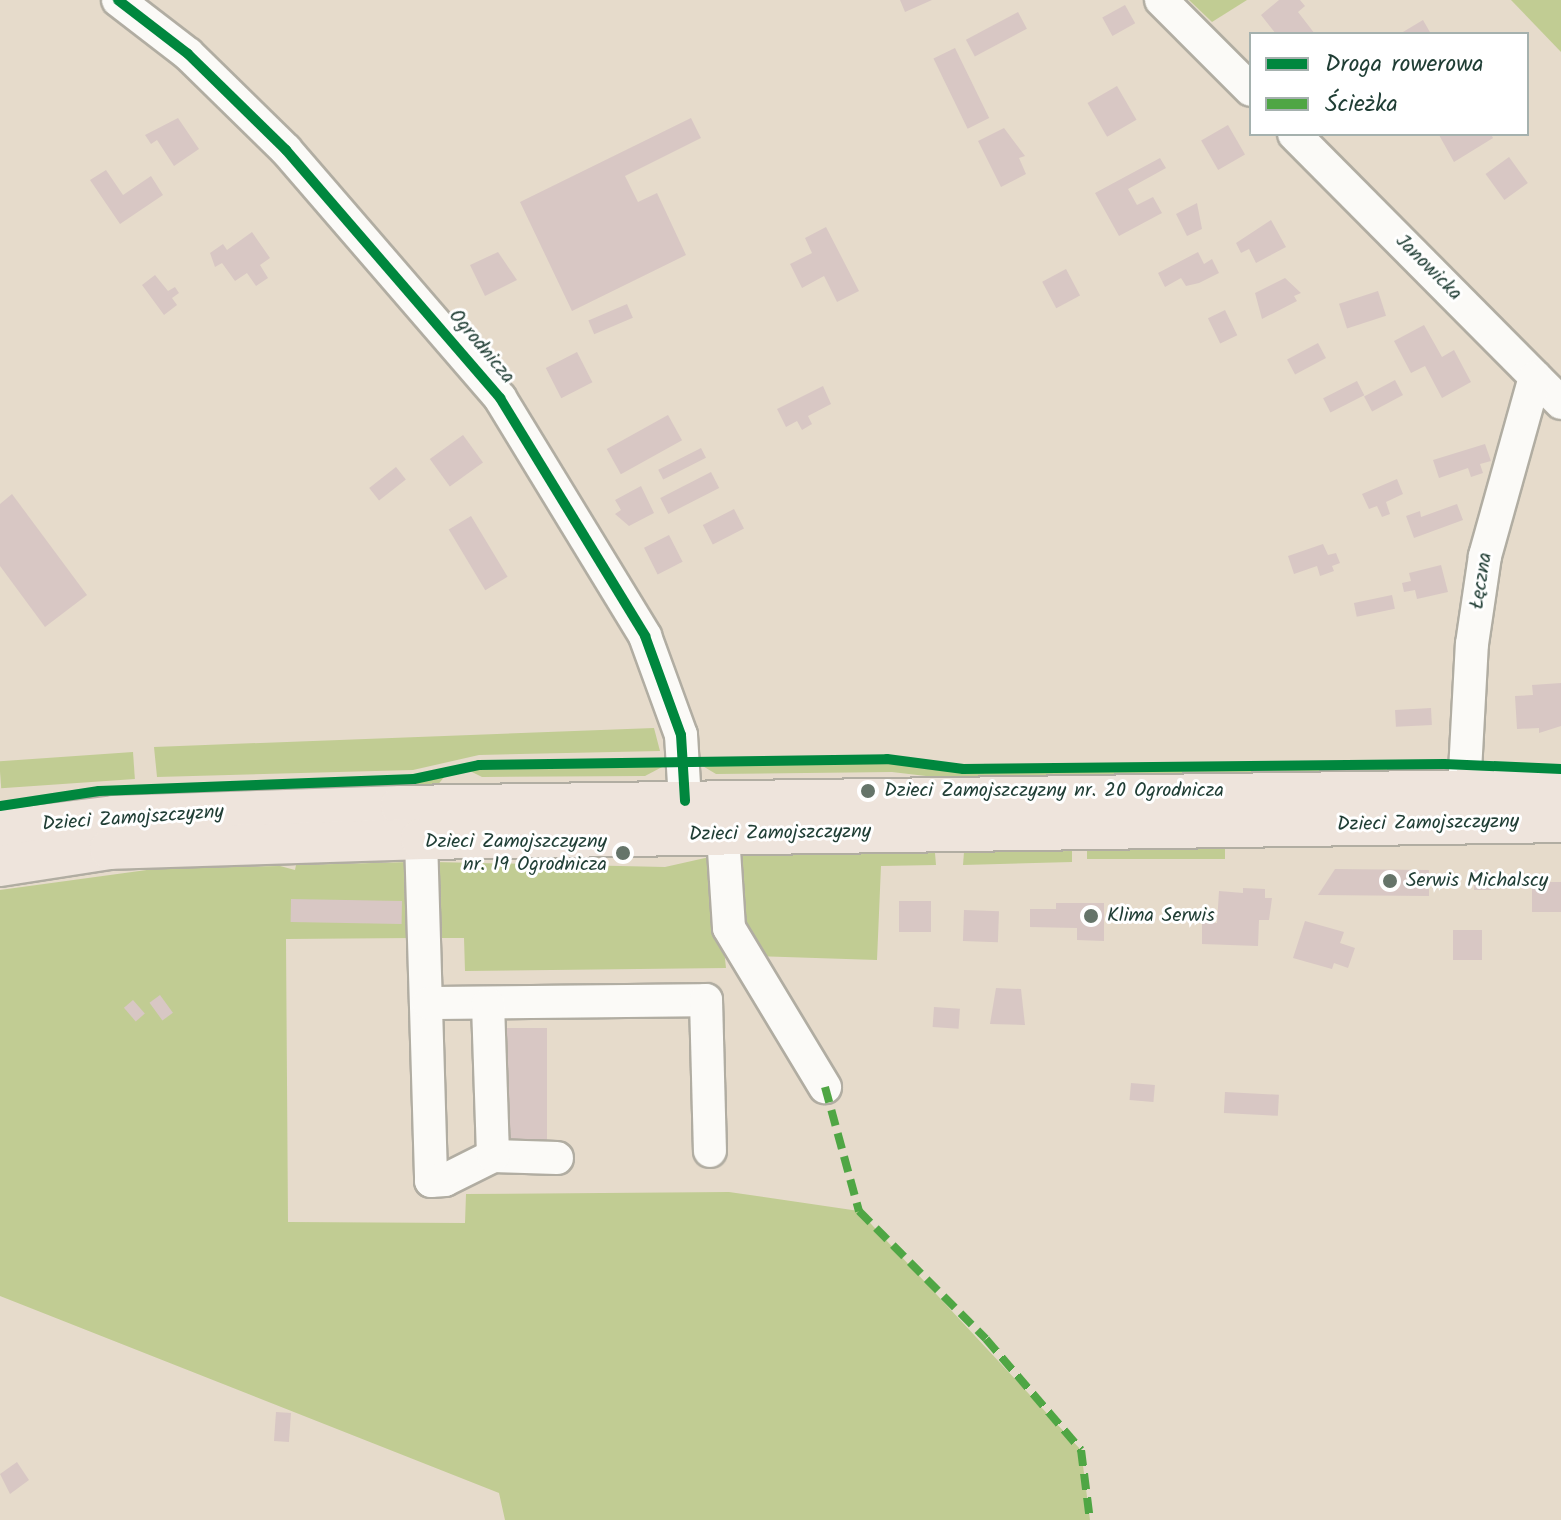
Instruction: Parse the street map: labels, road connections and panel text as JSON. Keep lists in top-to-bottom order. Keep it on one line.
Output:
{"streets":{"main road":["Dzieci Zamojszczyzny"],"street":["Janowicka","Ogrodnicza","Łęczna"]},"crossings":[["Janowicka","Łęczna"],["Ogrodnicza","Dzieci Zamojszczyzny"],["Łęczna","Dzieci Zamojszczyzny"]],"places":["Dzieci Zamojszczyzny nr. 20 Ogrodnicza","Dzieci Zamojszczyzny nr. 19 Ogrodnicza","Serwis Michalscy","Klima Serwis"],"legend":["Droga rowerowa","Ścieżka"]}
